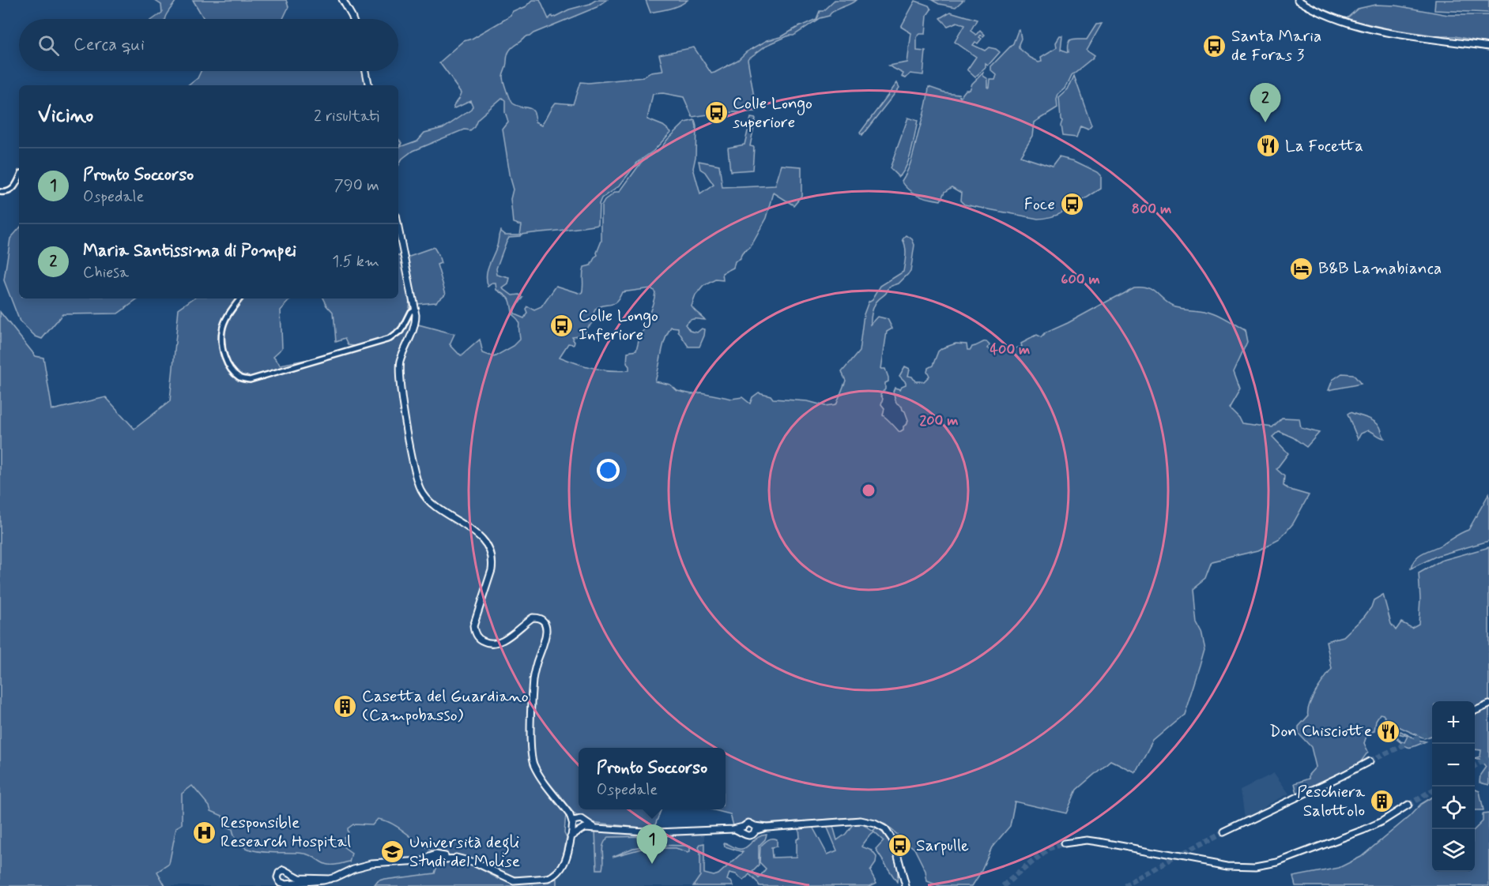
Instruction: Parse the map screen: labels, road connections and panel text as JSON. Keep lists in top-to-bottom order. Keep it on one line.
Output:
{"places":{"bus stop":["Santa Maria de Foras 3","Colle Longo superiore","Foce","Colle Longo Inferiore","Sarpulle"],"restaurant":["La Focetta","Don Chisciotte"],"hotel":["B&B Lamabianca"],"building":["Casetta del Guardiano (Campobasso)","Peschiera Salottolo"],"hospital":["Responsible Research Hospital"],"school or university":["Università degli Studi del Molise"]},"page":{"search":"Cerca qui","pins":["2","1"],"heading":["Vicino","2 risultati"],"list":[{"mark":"1","name":"Pronto Soccorso","note":"Ospedale","value":"790 m"},{"mark":"2","name":"Maria Santissima di Pompei","note":"Chiesa","value":"1.5 km"}],"map_buttons":["+","−"],"popup":["Pronto Soccorso","Ospedale"]},"rings":["800 m","600 m","400 m","200 m"]}
